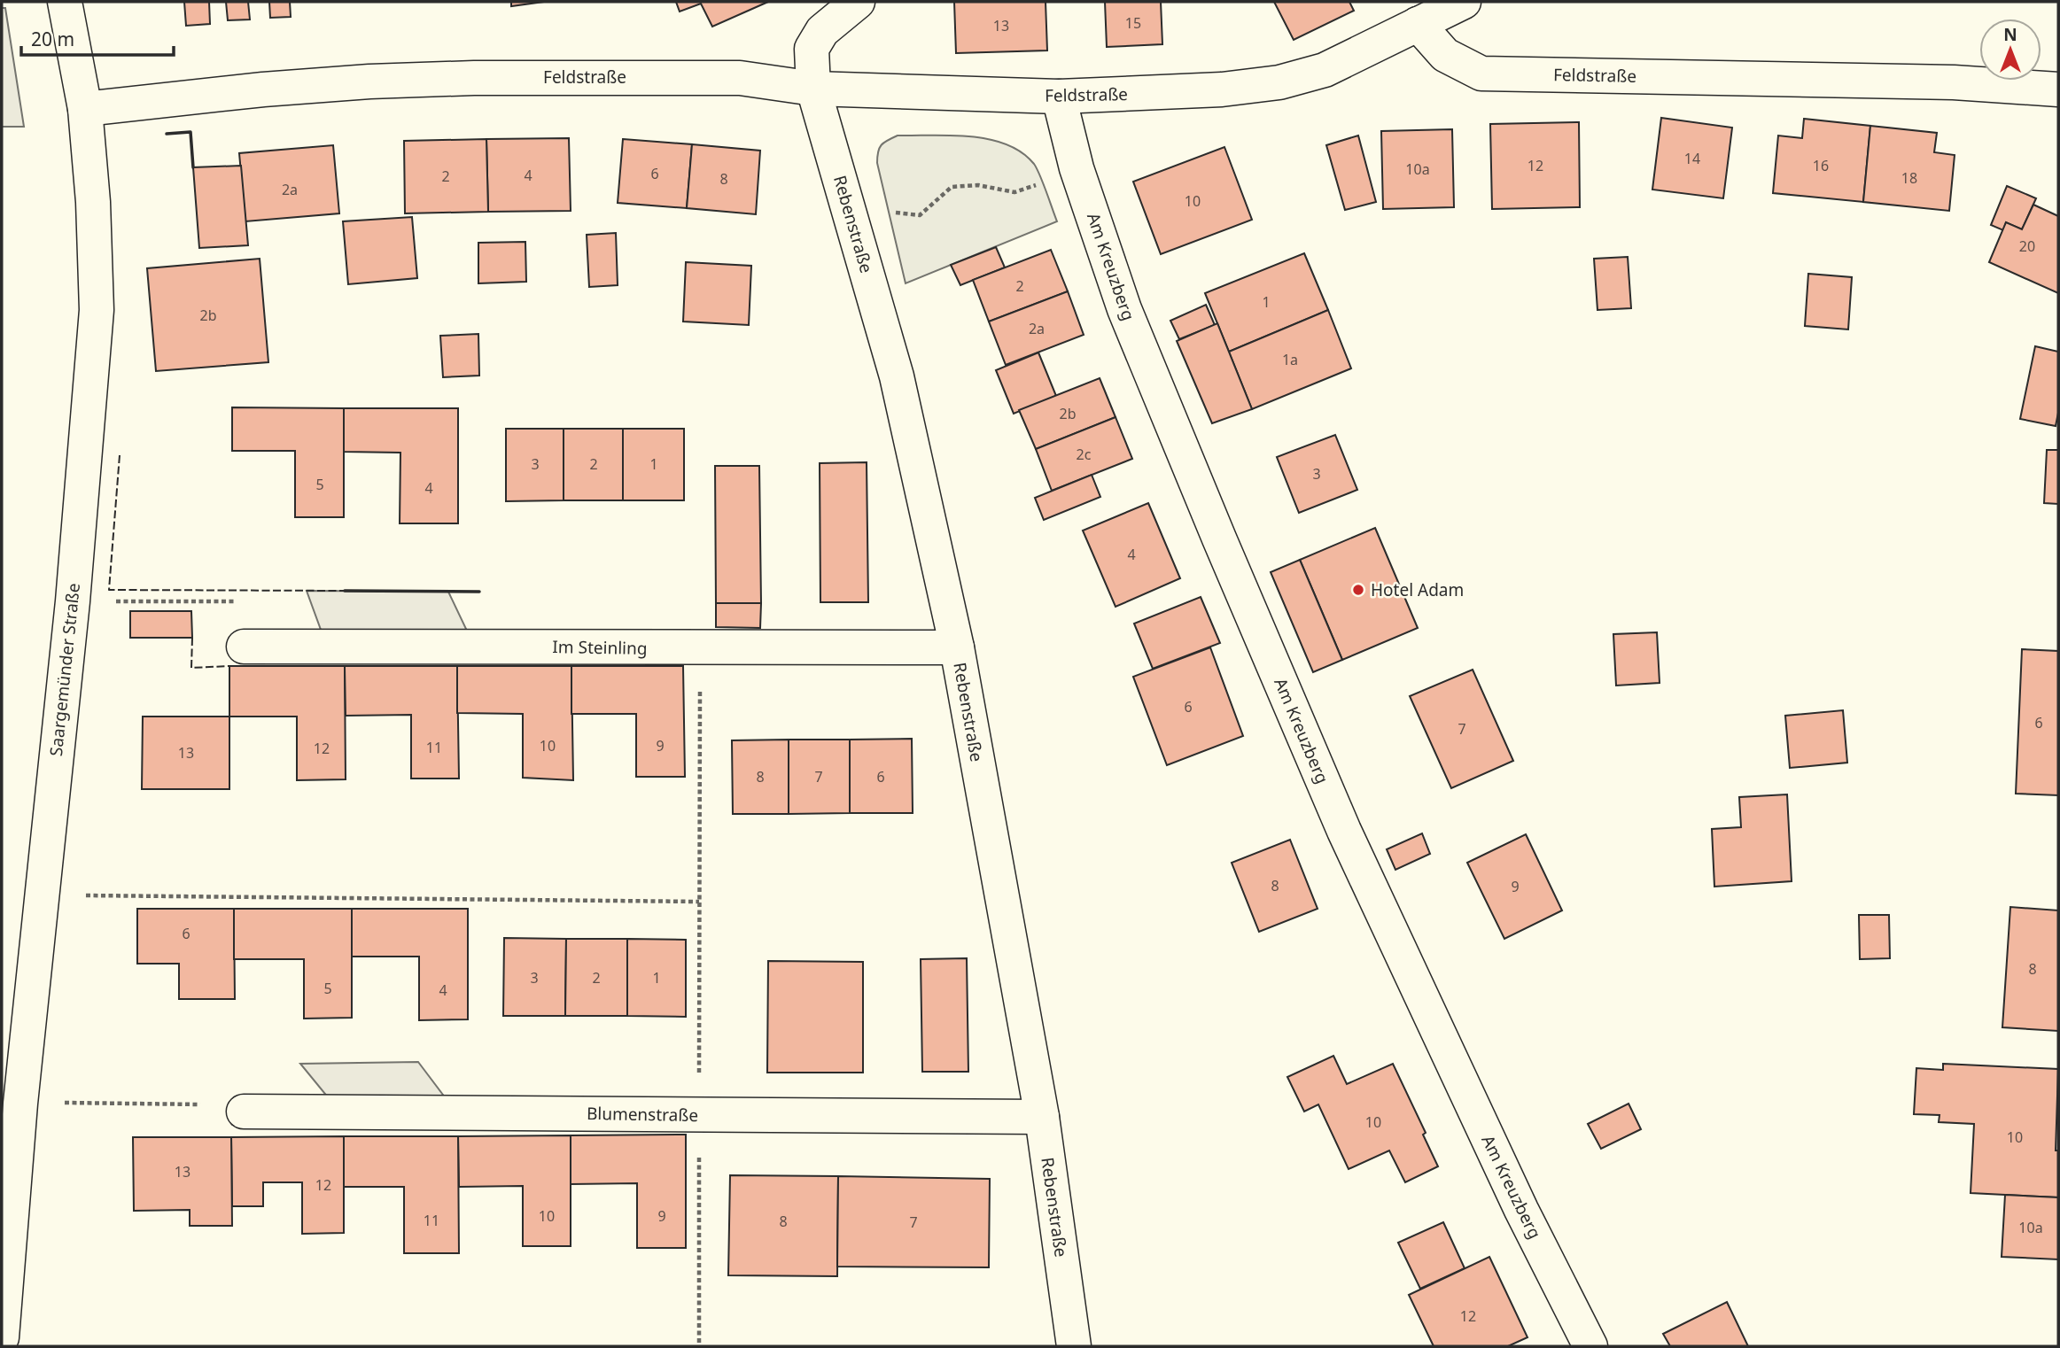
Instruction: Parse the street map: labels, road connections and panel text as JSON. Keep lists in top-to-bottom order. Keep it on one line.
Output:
{"streets":{"street":["Feldstraße","Rebenstraße","Am Kreuzberg","Im Steinling","Saargemünder Straße","Blumenstraße"]},"crossings":[["Feldstraße","Rebenstraße"],["Feldstraße","Am Kreuzberg"],["Feldstraße","Saargemünder Straße"],["Rebenstraße","Im Steinling"],["Rebenstraße","Blumenstraße"]],"places":["Hotel Adam"],"house_numbers":["15","13","14","12","16","10a","6","4","2","18","8","2a","10","20","2","1","2b","2a","1a","2b","2c","3","2","1","3","5","4","4","6","6","7","10","9","11","12","13","8","7","6","8","9","6","8","3","2","1","5","4","10","10","13","12","10","9","11","8","7","10a","12"],"scale_bar":"20 m","north":"top"}
